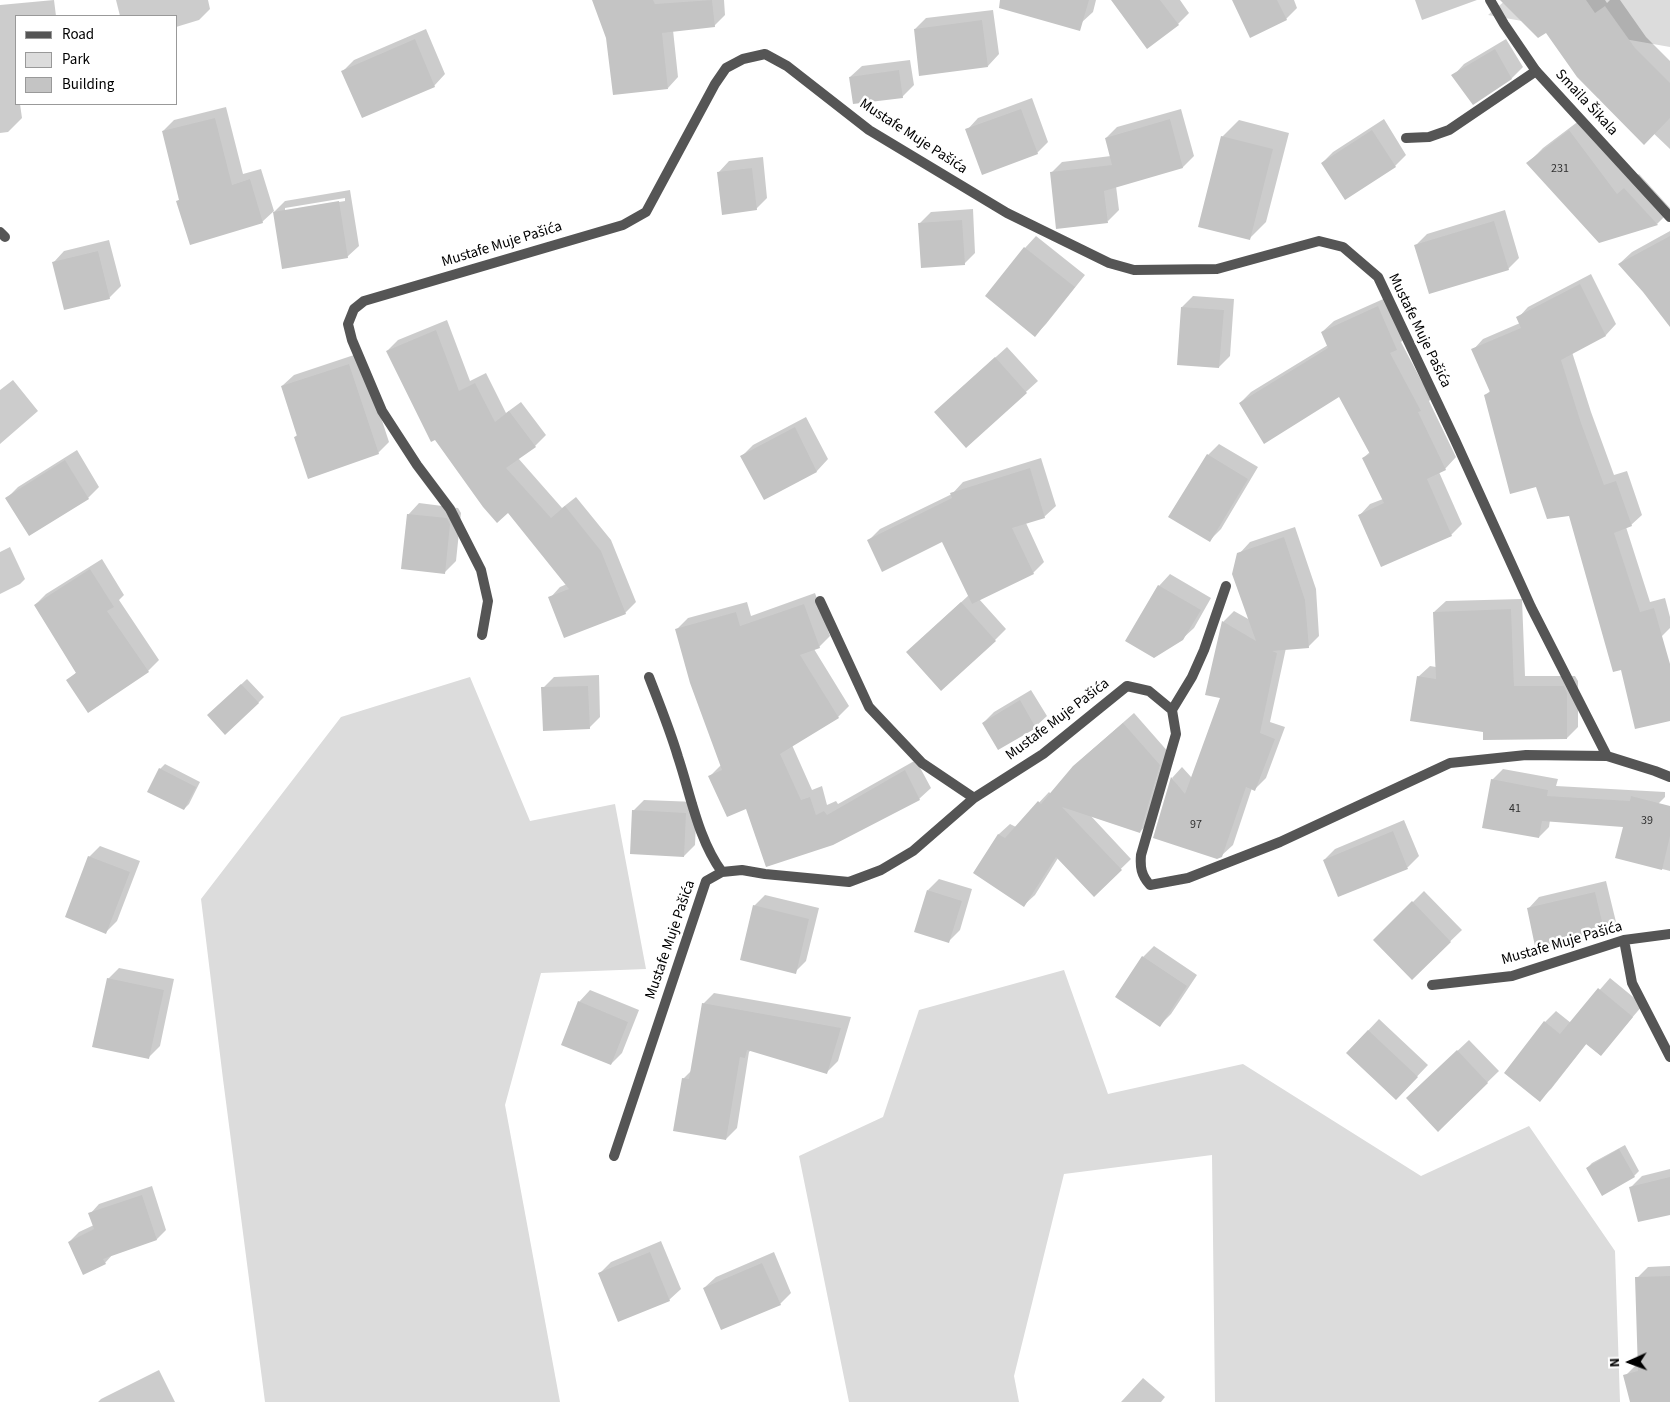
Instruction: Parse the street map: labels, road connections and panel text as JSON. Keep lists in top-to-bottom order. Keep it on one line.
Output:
{"streets":{"street":["Smaila Šikala","Mustafe Muje Pašića"]},"house_numbers":["231","41","39","97"],"legend":["Road","Park","Building"],"north":"left"}
